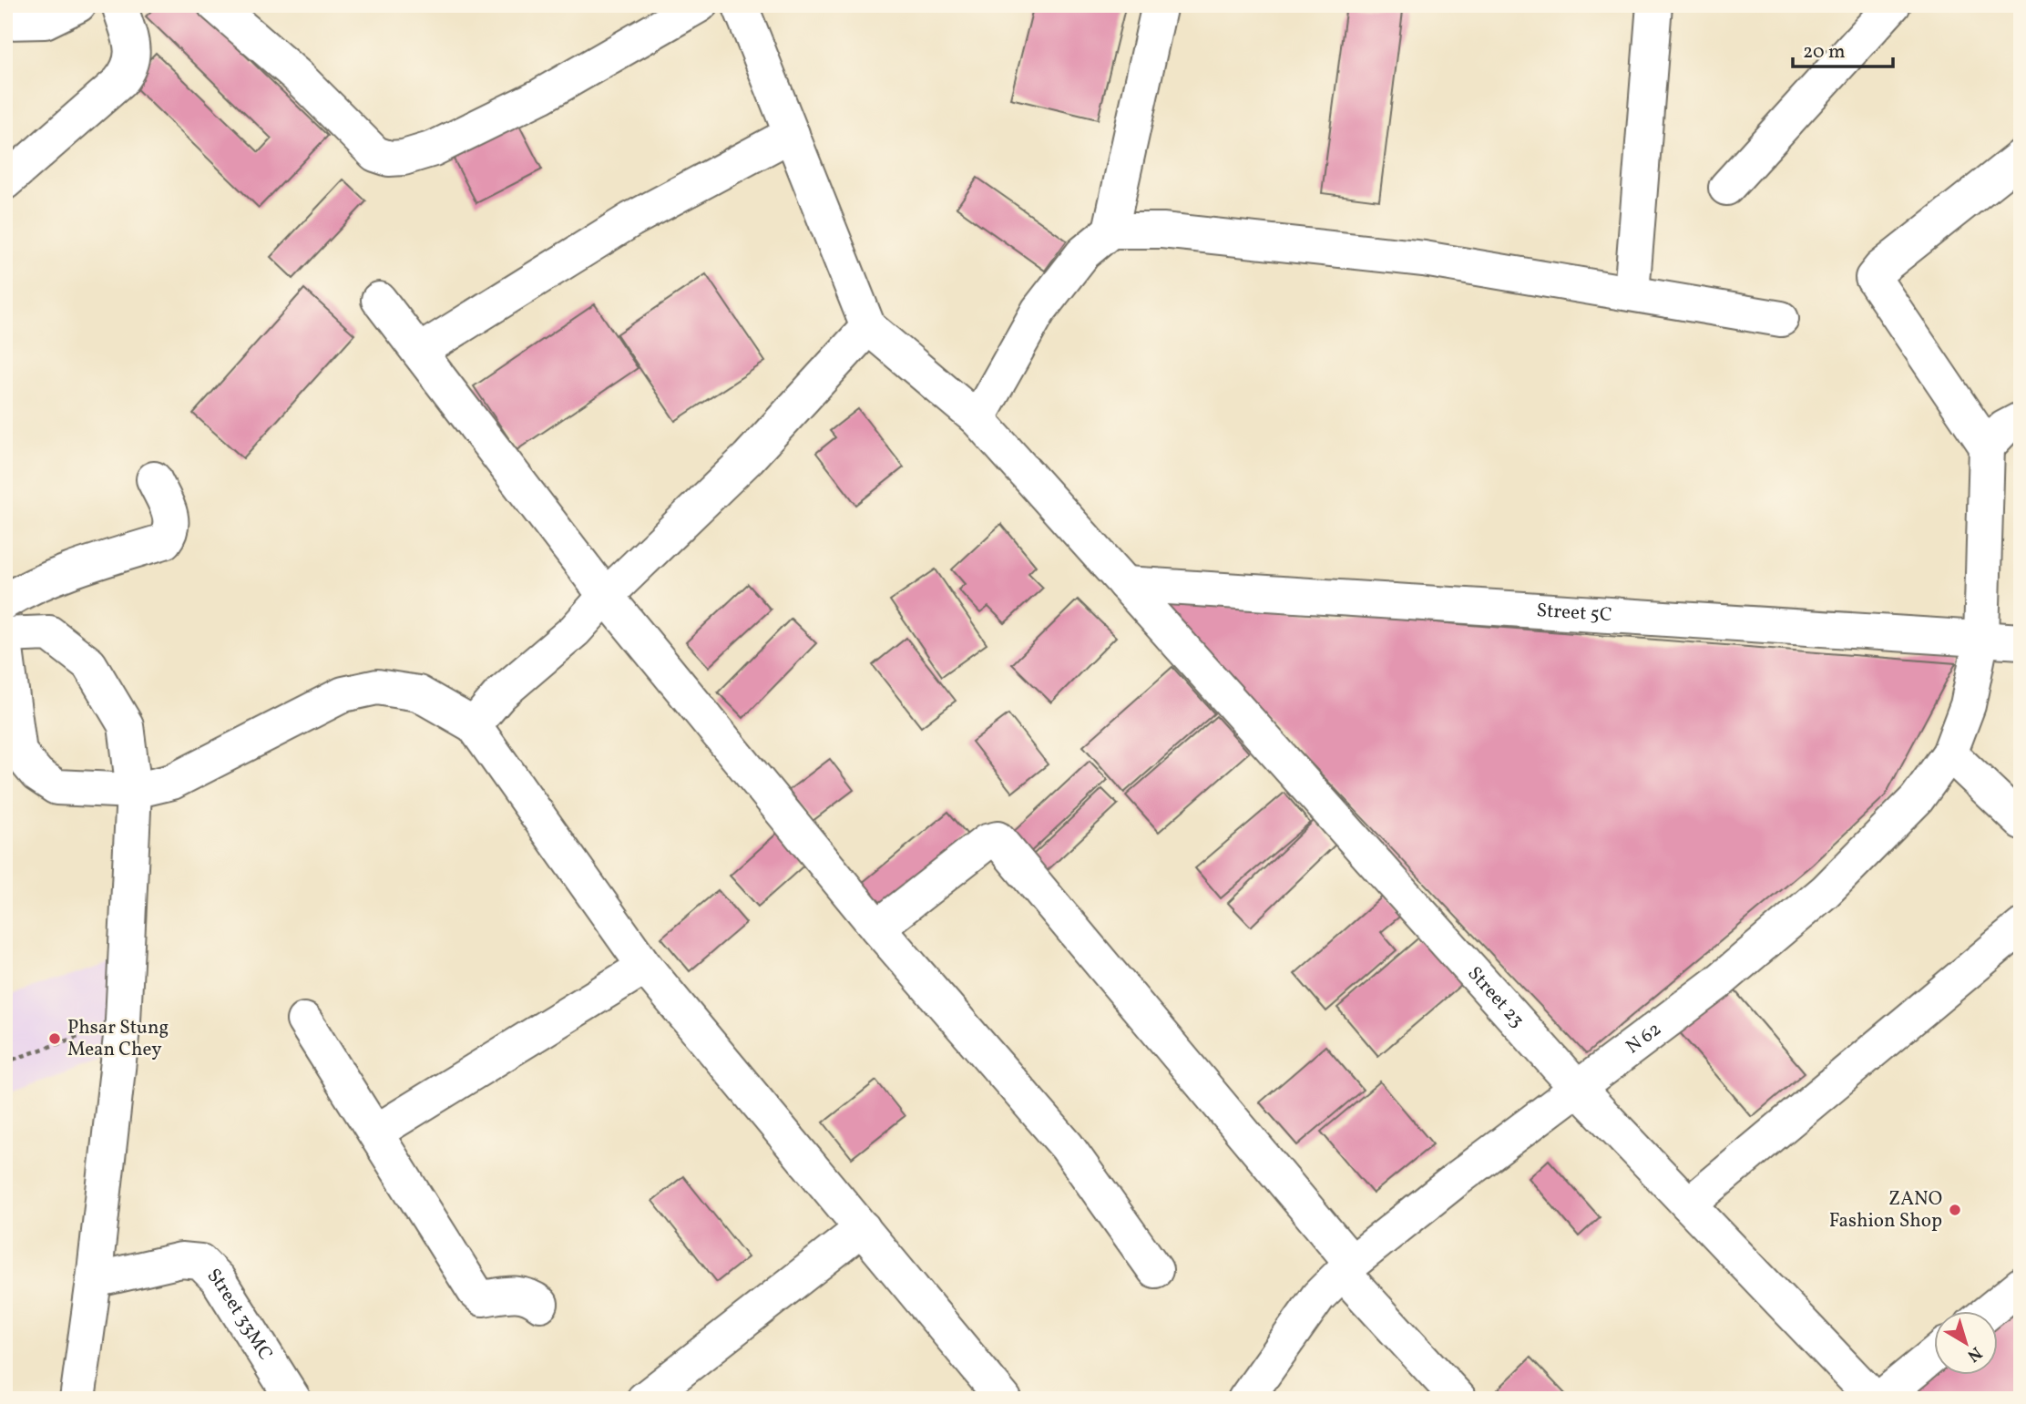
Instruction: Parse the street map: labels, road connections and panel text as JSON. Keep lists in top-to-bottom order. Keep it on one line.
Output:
{"streets":{"street":["Street 5C","Street 23","N 62","Street 33MC"]},"crossings":[["Street 5C","Street 23"],["Street 5C","N 62"],["Street 23","N 62"]],"places":["Phsar Stung Mean Chey","ZANO Fashion Shop"],"scale_bar":"20 m","north":"bottom right"}
